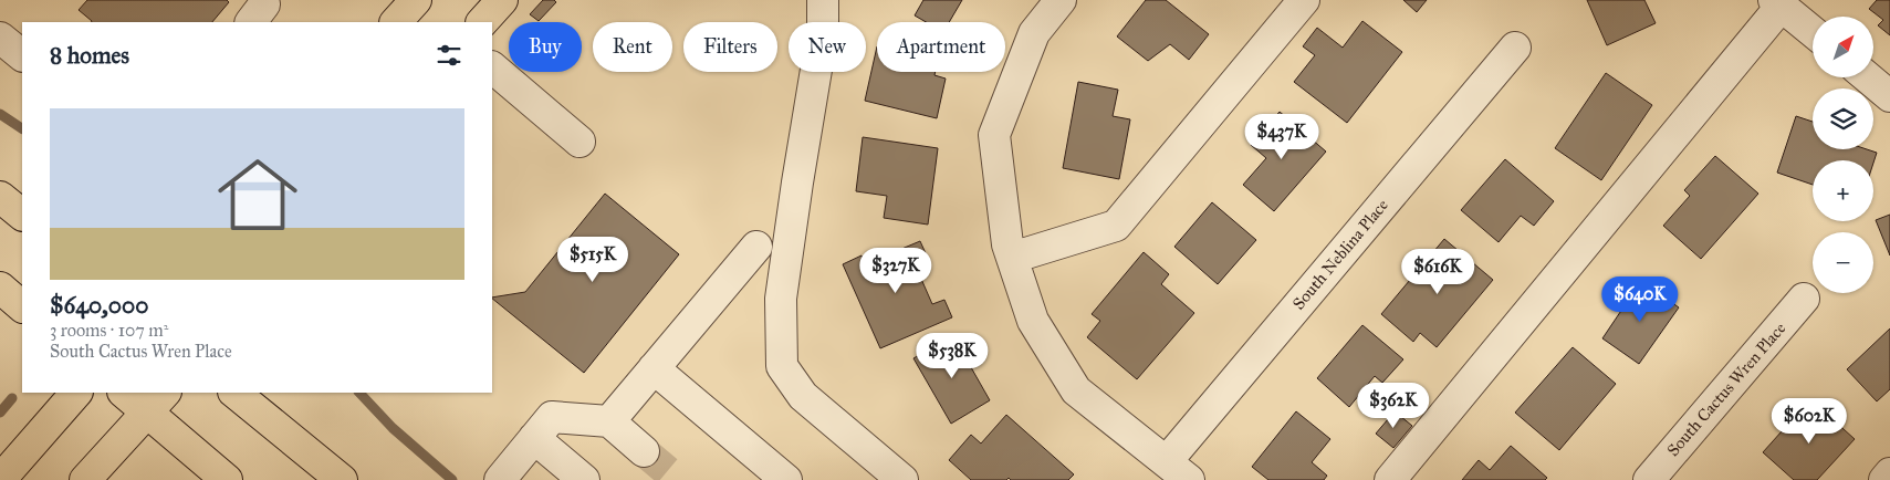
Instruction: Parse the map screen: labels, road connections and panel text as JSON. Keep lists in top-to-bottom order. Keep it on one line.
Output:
{"streets":{"street":["South Neblina Place","South Cactus Wren Place"]},"north":"top right","page":{"map_buttons":["+","−"],"chip":["Buy","Rent","Filters","New","Apartment"],"heading":"8 homes","list":[{"name":"$640,000","note":"3 rooms · 107 m² · South Cactus Wren Place"}],"price":["$437K","$515K","$327K","$616K","$640K","$538K","$362K","$602K"]}}
